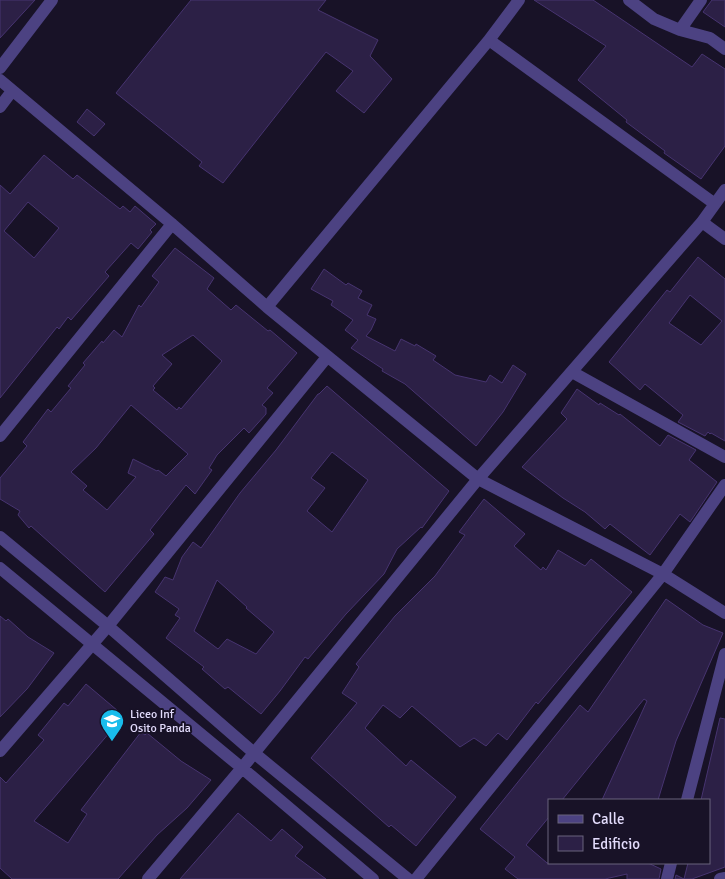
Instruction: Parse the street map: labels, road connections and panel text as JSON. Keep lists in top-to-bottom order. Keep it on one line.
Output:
{"places":{"school or university":["Liceo Inf Osito Panda"]},"legend":["Calle","Edificio"]}
